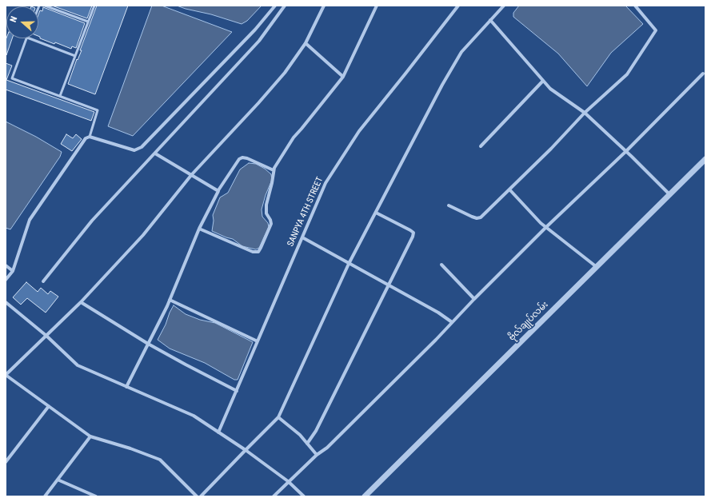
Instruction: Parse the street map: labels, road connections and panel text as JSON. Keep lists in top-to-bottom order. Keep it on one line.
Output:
{"streets":{"street":["SANPYA 4TH STREET","ဗိုလ်ချုပ်လမ်း"]},"north":"left"}
